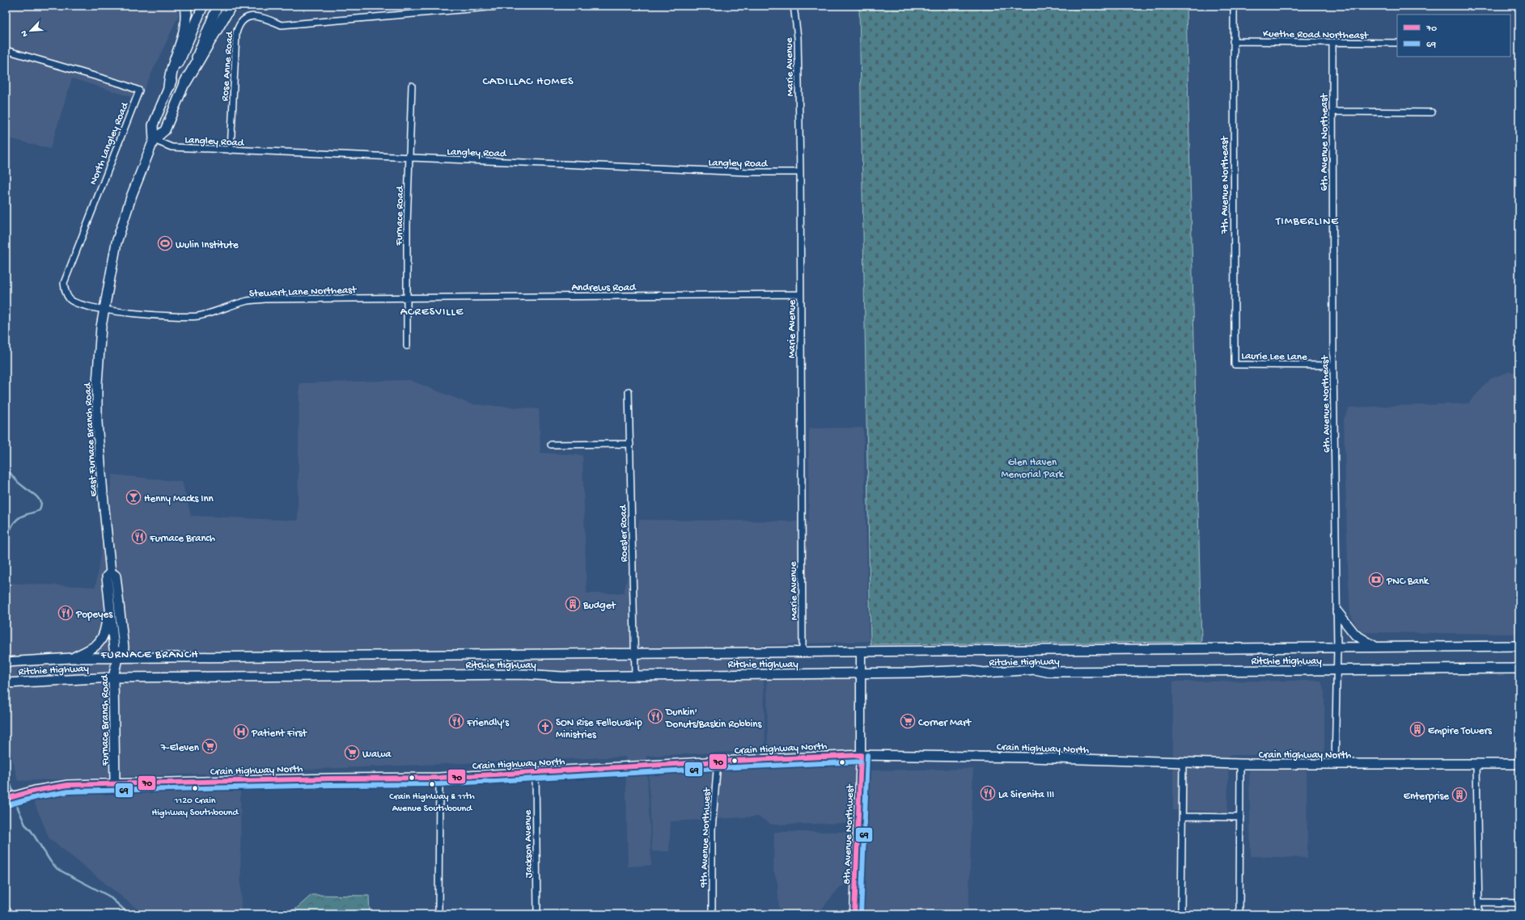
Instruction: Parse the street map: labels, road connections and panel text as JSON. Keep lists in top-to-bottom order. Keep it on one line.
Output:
{"streets":{"main road":["East Furnace Branch Road","Ritchie Highway","Furnace Branch Road","Crain Highway North"],"street":["Kuethe Road Northeast","Rose Anne Road","Marie Avenue","Langley Road","6th Avenue Northeast","North Langley Road","7th Avenue Northeast","Furnace Road","Andrews Road","Stewart Lane Northeast","Laurie Lee Lane","Roesler Road","8th Avenue Northwest","9th Avenue Northwest","Jackson Avenue"]},"crossings":[["Kuethe Road Northeast","6th Avenue Northeast"],["Kuethe Road Northeast","7th Avenue Northeast"],["Rose Anne Road","Langley Road"],["Marie Avenue","Langley Road"],["Marie Avenue","Andrews Road"],["Marie Avenue","Ritchie Highway"],["Langley Road","Furnace Road"],["Langley Road","East Furnace Branch Road"],["6th Avenue Northeast","Laurie Lee Lane"],["6th Avenue Northeast","Ritchie Highway"],["6th Avenue Northeast","Crain Highway North"],["North Langley Road","Stewart Lane Northeast"],["North Langley Road","East Furnace Branch Road"],["7th Avenue Northeast","Laurie Lee Lane"],["Furnace Road","Andrews Road"],["Furnace Road","Stewart Lane Northeast"],["Andrews Road","Stewart Lane Northeast"],["Stewart Lane Northeast","East Furnace Branch Road"],["East Furnace Branch Road","Ritchie Highway"],["East Furnace Branch Road","Furnace Branch Road"],["Roesler Road","Ritchie Highway"],["Ritchie Highway","Furnace Branch Road"],["Ritchie Highway","8th Avenue Northwest"],["Furnace Branch Road","Crain Highway North"],["Crain Highway North","8th Avenue Northwest"],["Crain Highway North","9th Avenue Northwest"],["Crain Highway North","Jackson Avenue"]],"districts":["CADILLAC HOMES","TIMBERLINE","ACRESVILLE","FURNACE BRANCH"],"parks":["Glen Haven Memorial Park"],"places":{"sports":["Wulin Institute"],"bar":["Henny Macks Inn"],"restaurant":["Furnace Branch","Popeyes","Dunkin' Donuts/Baskin Robbins","Friendly's","La Sirenita III"],"bank":["PNC Bank"],"building":["Budget","Empire Towers","Enterprise"],"supermarket":["Corner Mart","7-Eleven","Wawa"],"church":["SON Rise Fellowship Ministries"],"hospital":["Patient First"],"other":["Crain Highway & 11th Avenue Southbound","1120 Crain Highway Southbound"]},"lines":["transit line 70","transit line 69"],"legend":["70","69"],"north":"bottom left"}
